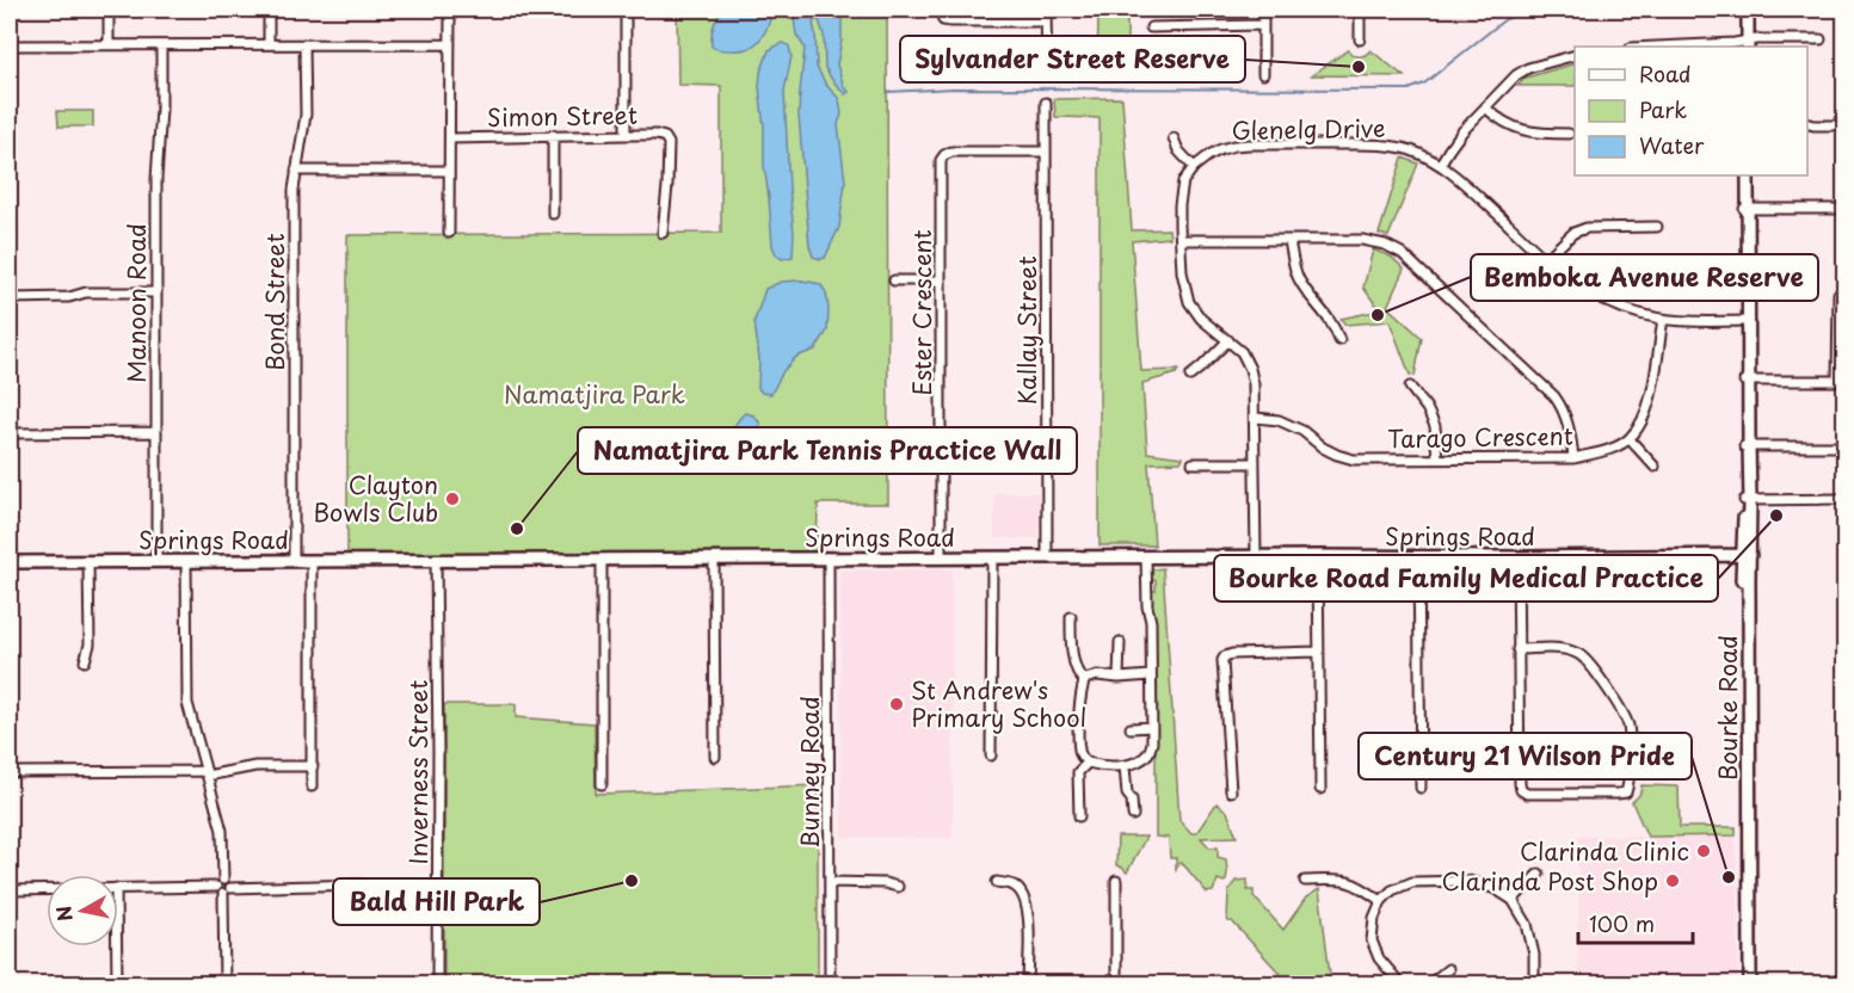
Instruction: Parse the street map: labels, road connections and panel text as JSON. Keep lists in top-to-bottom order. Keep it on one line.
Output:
{"streets":{"main road":["Springs Road","Bourke Road"],"street":["Simon Street","Glenelg Drive","Bond Street","Manoon Road","Ester Crescent","Kallay Street","Tarago Crescent","Inverness Street","Bunney Road"]},"crossings":[["Glenelg Drive","Bourke Road"],["Bond Street","Springs Road"],["Manoon Road","Springs Road"],["Ester Crescent","Kallay Street"],["Ester Crescent","Springs Road"],["Kallay Street","Springs Road"],["Springs Road","Bourke Road"],["Springs Road","Inverness Street"],["Springs Road","Bunney Road"]],"parks":["Namatjira Park"],"places":["Sylvander Street Reserve","Bemboka Avenue Reserve","Clayton Bowls Club","Bourke Road Family Medical Practice","Namatjira Park Tennis Practice Wall","St Andrew's Primary School","Clarinda Clinic","Century 21 Wilson Pride","Bald Hill Park","Clarinda Post Shop"],"legend":["Road","Park","Water"],"scale_bar":"100 m","north":"left"}
